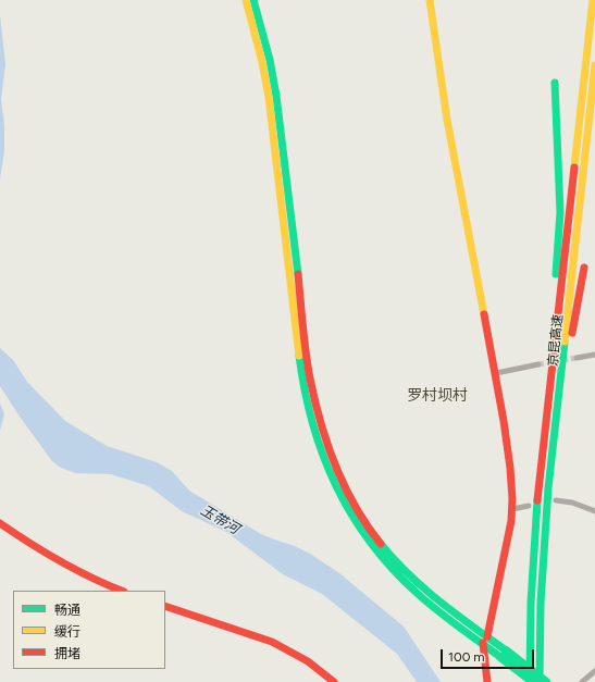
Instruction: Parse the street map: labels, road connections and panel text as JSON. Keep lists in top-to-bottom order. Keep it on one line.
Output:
{"streets":{"main road":["京昆高速"]},"districts":["罗村坝村"],"water":["玉带河"],"legend":["畅通","缓行","拥堵"],"scale_bar":"100 m"}
